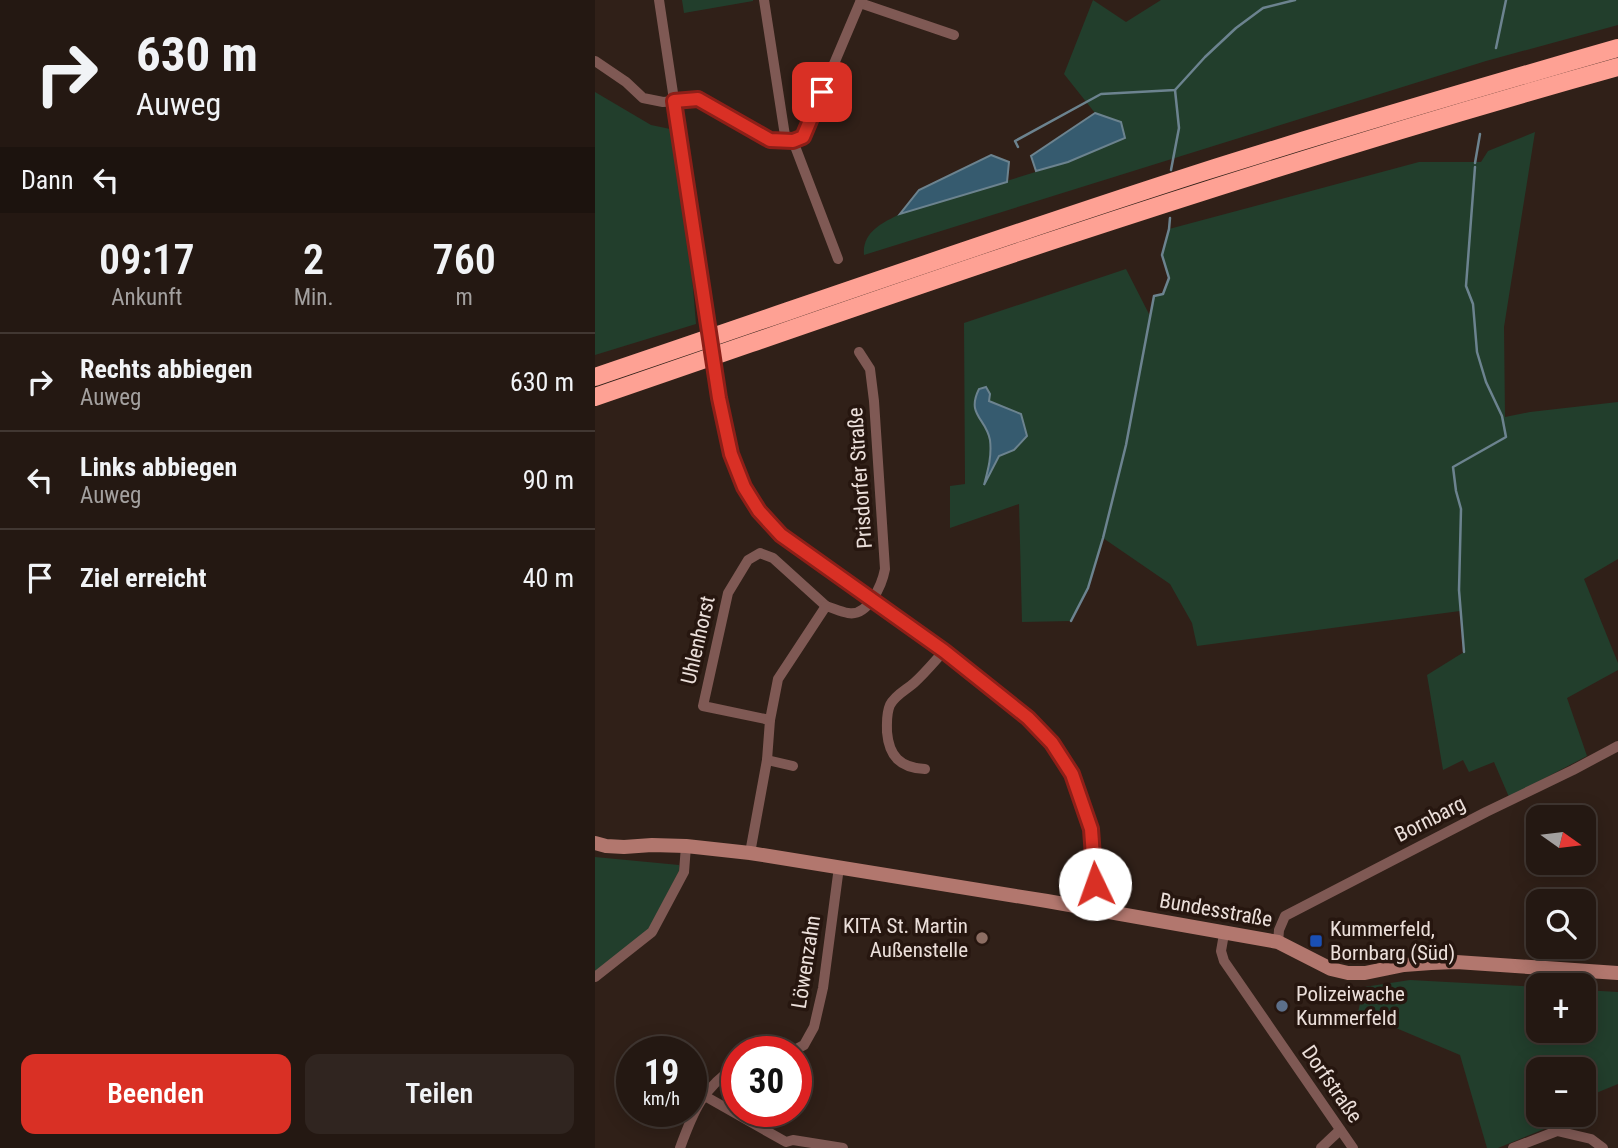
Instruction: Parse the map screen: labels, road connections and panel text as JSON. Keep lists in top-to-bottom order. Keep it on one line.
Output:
{"streets":{"street":["Prisdorfer Straße","Uhlenhorst","Bornbarg","Bundesstraße","Löwenzahn","Dorfstraße"]},"crossings":[["Prisdorfer Straße","Bundesstraße"],["Bornbarg","Bundesstraße"],["Bundesstraße","Löwenzahn"],["Bundesstraße","Dorfstraße"]],"places":{"other":["KITA St. Martin Außenstelle","Polizeiwache Kummerfeld"],"transit":["Kummerfeld, Bornbarg (Süd)"]},"north":"right","page":{"turn":["630 m","Auweg"],"then":"Dann","eta":["09:17","Ankunft","2","Min.","760","m"],"list":[{"name":"Rechts abbiegen","note":"Auweg","value":"630 m"},{"name":"Links abbiegen","note":"Auweg","value":"90 m"},{"name":"Ziel erreicht","value":"40 m"}],"map_buttons":["+","−"],"speed":"19 km/h","limit":"30","buttons":["Beenden","Teilen"]}}
